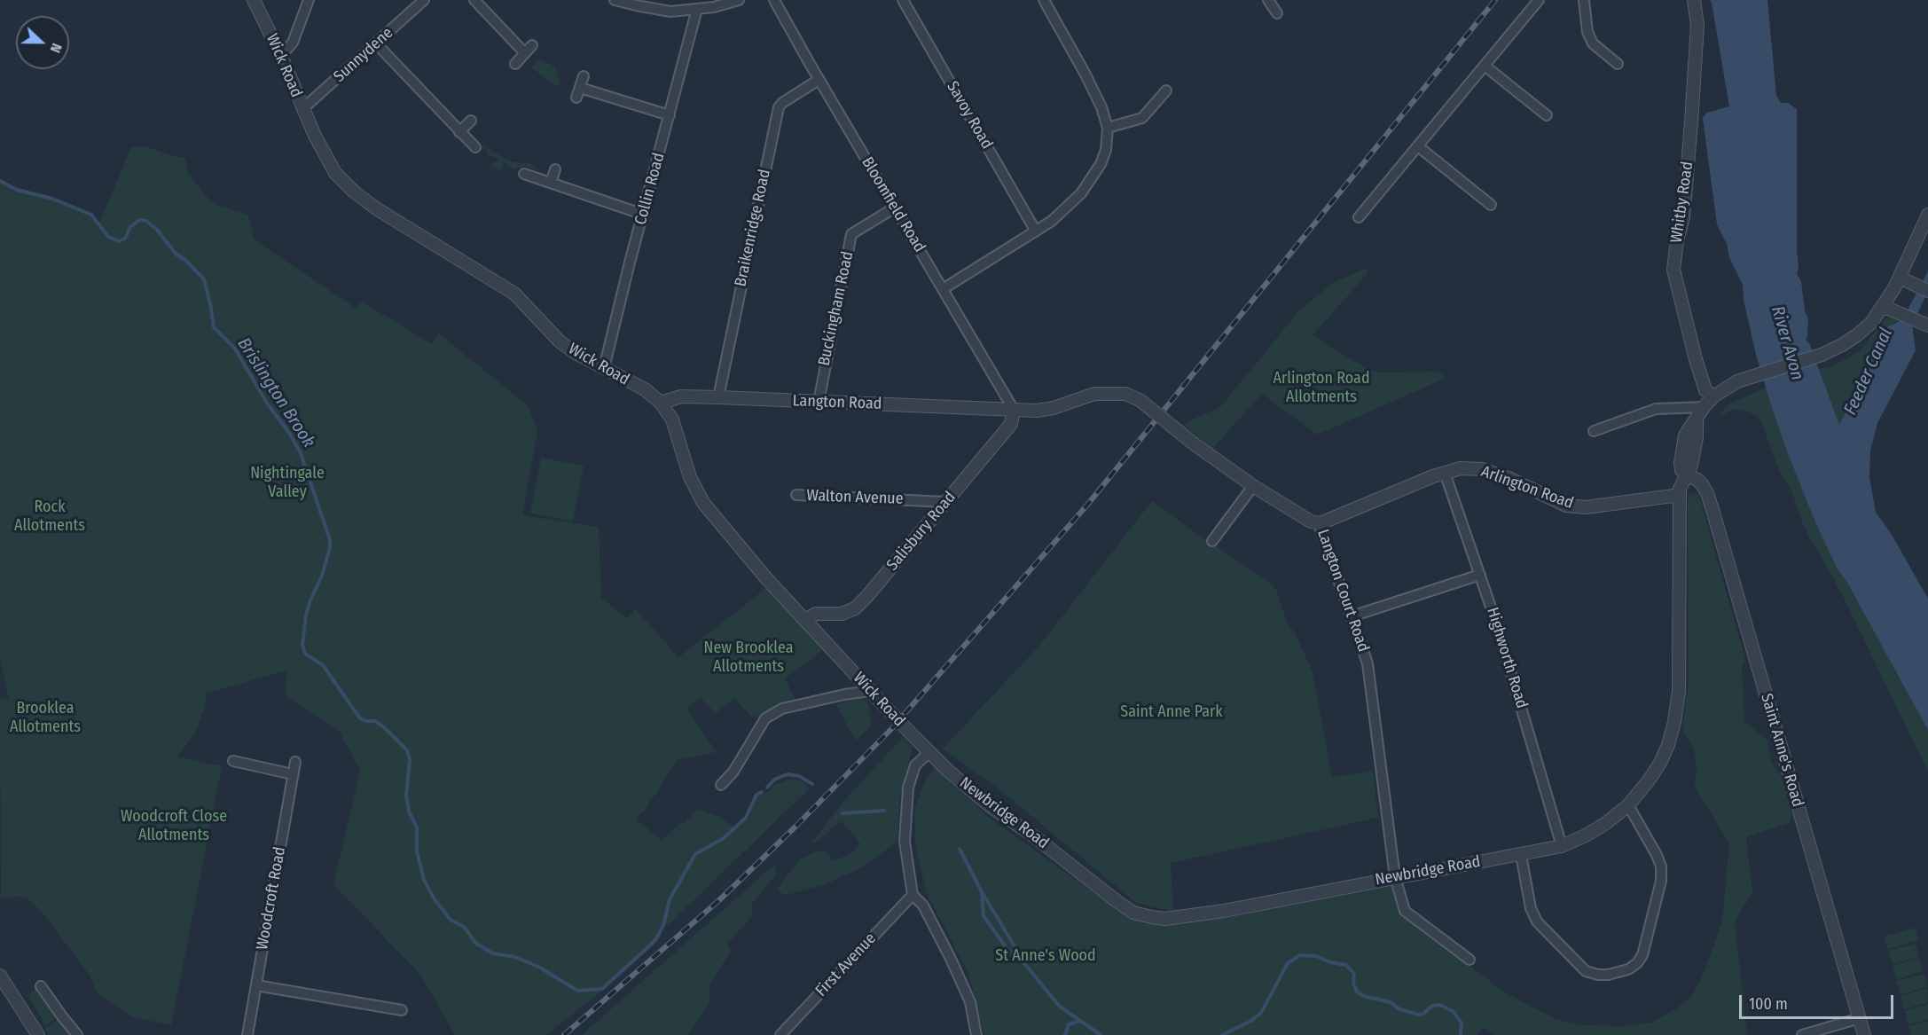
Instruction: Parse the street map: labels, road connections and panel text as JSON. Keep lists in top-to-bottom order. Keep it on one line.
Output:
{"streets":{"street":["Sunnydene","Wick Road","Savoy Road","Collin Road","Whitby Road","Bloomfield Road","Braikenridge Road","Buckingham Road","Langton Road","Arlington Road","Walton Avenue","Salisbury Road","Langton Court Road","Highworth Road","Saint Anne's Road","Newbridge Road","Woodcroft Road","First Avenue"]},"crossings":[["Sunnydene","Wick Road"],["Wick Road","Collin Road"],["Wick Road","Langton Road"],["Wick Road","Salisbury Road"],["Wick Road","Newbridge Road"],["Whitby Road","Newbridge Road"],["Bloomfield Road","Braikenridge Road"],["Bloomfield Road","Buckingham Road"],["Bloomfield Road","Langton Road"],["Bloomfield Road","Salisbury Road"],["Bloomfield Road","Langton Court Road"],["Braikenridge Road","Langton Road"],["Buckingham Road","Langton Road"],["Langton Road","Salisbury Road"],["Langton Road","Langton Court Road"],["Arlington Road","Langton Court Road"],["Arlington Road","Highworth Road"],["Arlington Road","Newbridge Road"],["Walton Avenue","Salisbury Road"],["Salisbury Road","Langton Court Road"],["Langton Court Road","Newbridge Road"],["Highworth Road","Newbridge Road"],["Saint Anne's Road","Newbridge Road"]],"water":["River Avon","Feeder Canal","Brislington Brook"],"parks":["Arlington Road Allotments","Nightingale Valley","Rock Allotments","New Brooklea Allotments","Brooklea Allotments","Saint Anne Park","Woodcroft Close Allotments","St Anne's Wood"],"scale_bar":"100 m","north":"right"}
